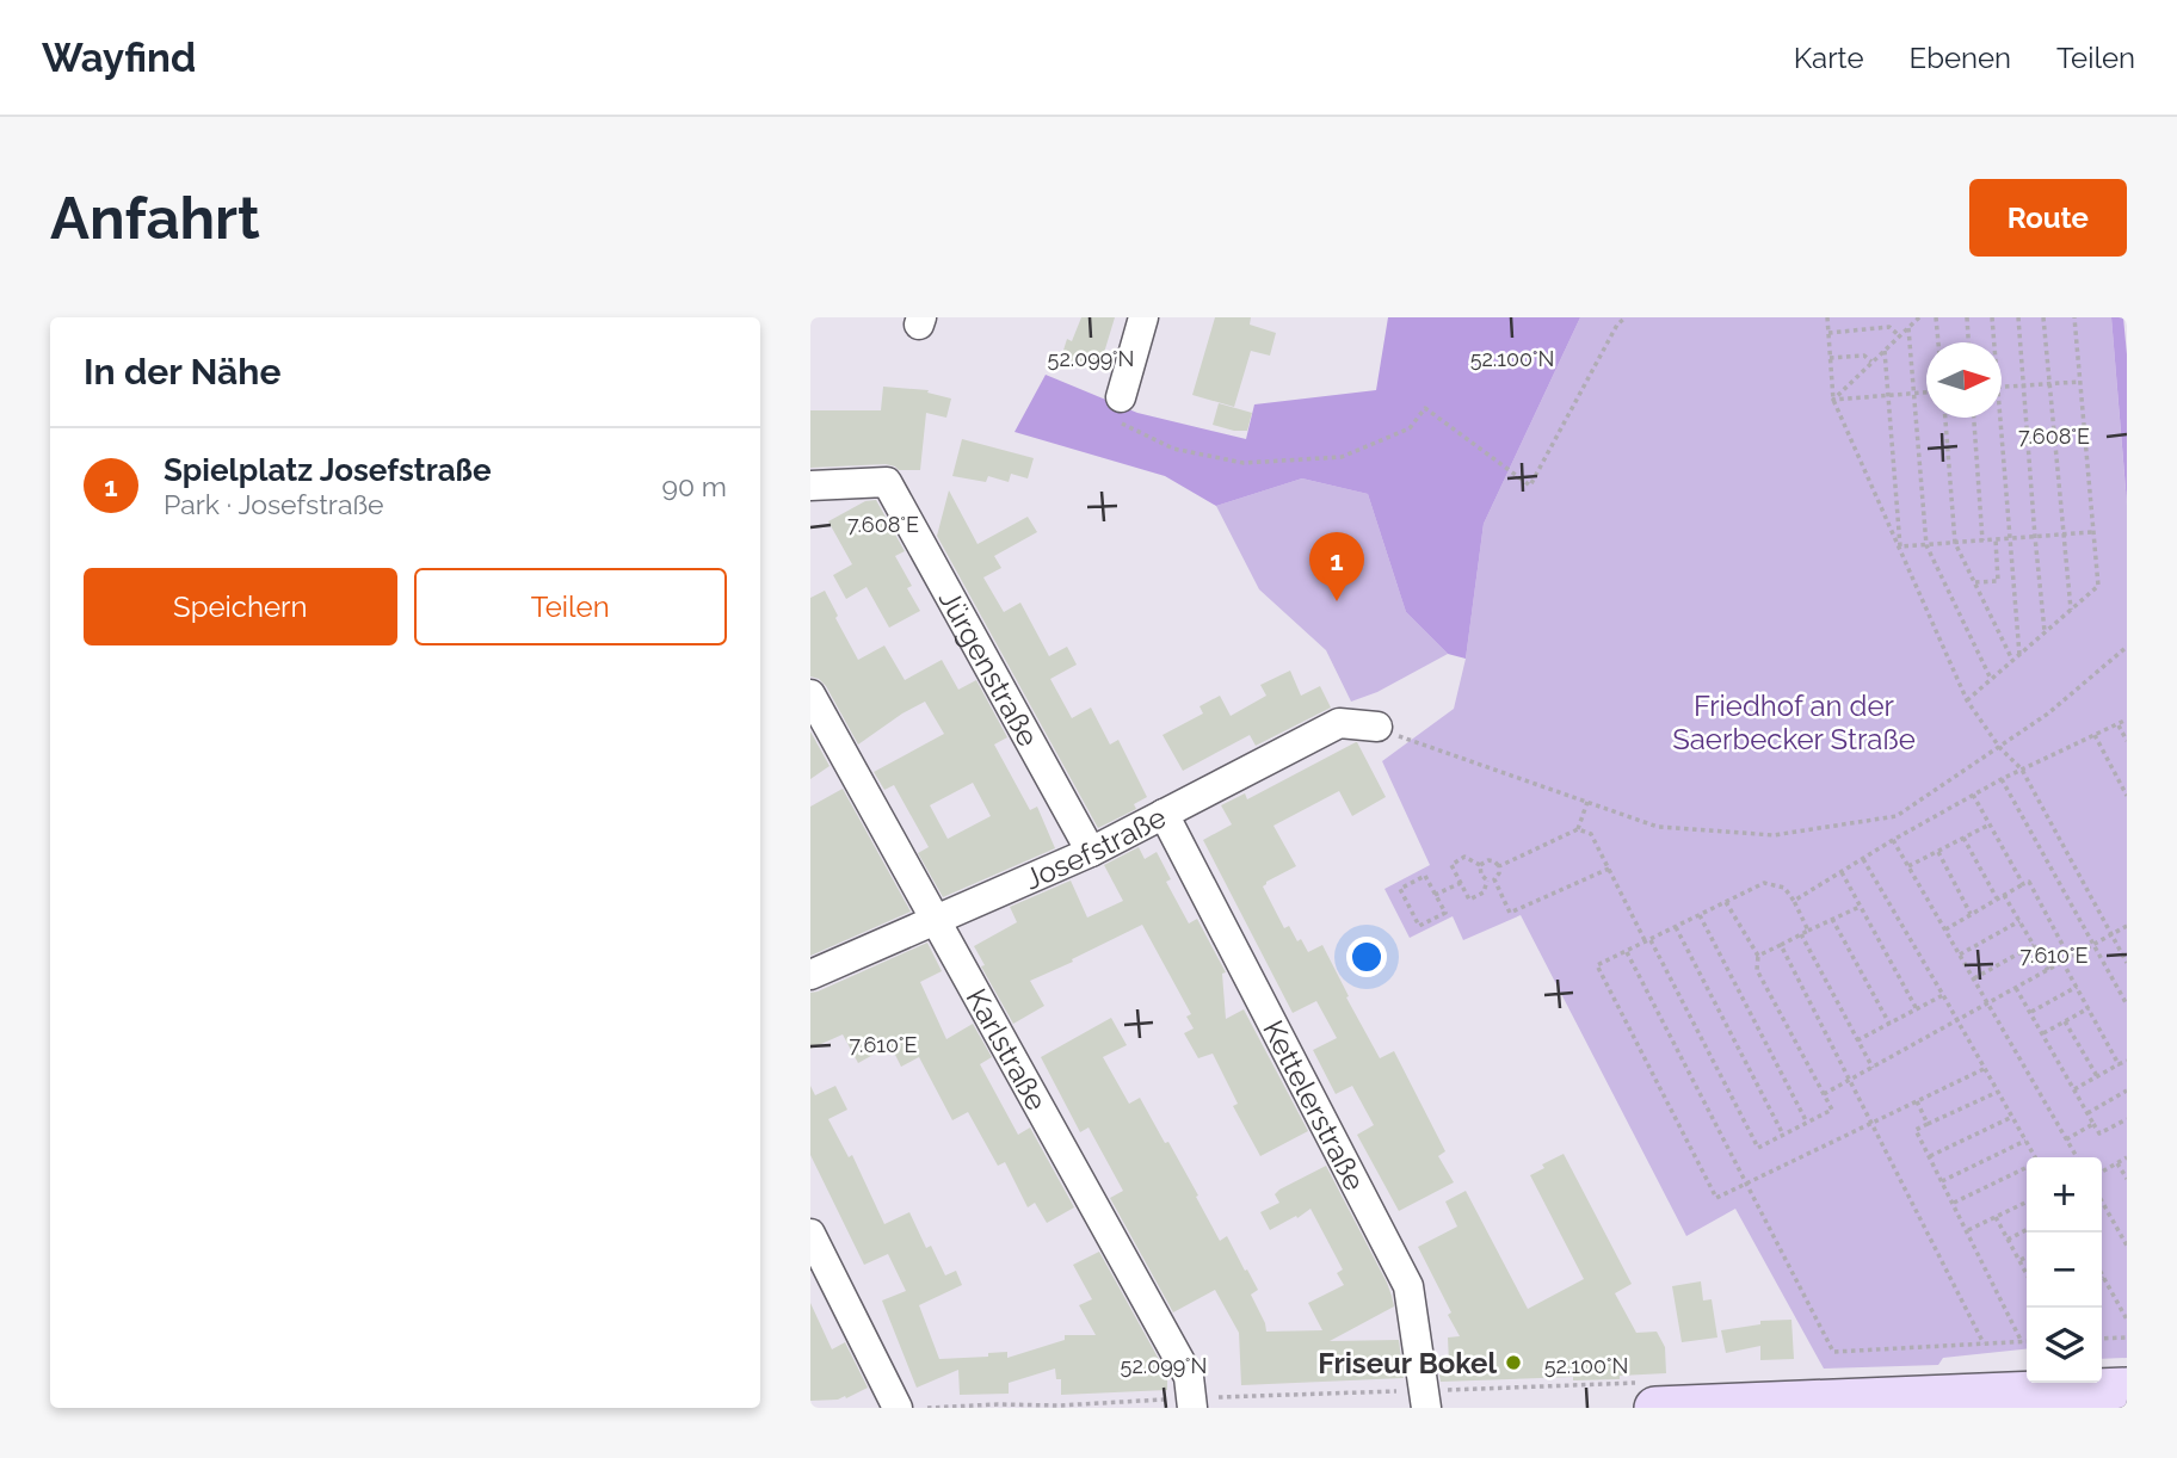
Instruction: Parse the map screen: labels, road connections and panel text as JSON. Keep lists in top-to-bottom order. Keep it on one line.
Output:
{"streets":{"street":["Jürgenstraße","Josefstraße","Karlstraße","Kettelerstraße"]},"crossings":[["Jürgenstraße","Josefstraße"],["Josefstraße","Karlstraße"],["Josefstraße","Kettelerstraße"]],"parks":["Friedhof an der Saerbecker Straße"],"places":["Friseur Bokel"],"north":"right","page":{"header":"Wayfind","nav":["Karte","Ebenen","Teilen"],"buttons":["Route",["Speichern","Teilen"]],"title":"Anfahrt","heading":"In der Nähe","list":[{"mark":"1","name":"Spielplatz Josefstraße","note":"Park · Josefstraße","value":"90 m"}],"pins":"1","map_buttons":["+","−"]},"coordinates":["52.099°N","52.100°N","7.608°E","7.610°E"]}
